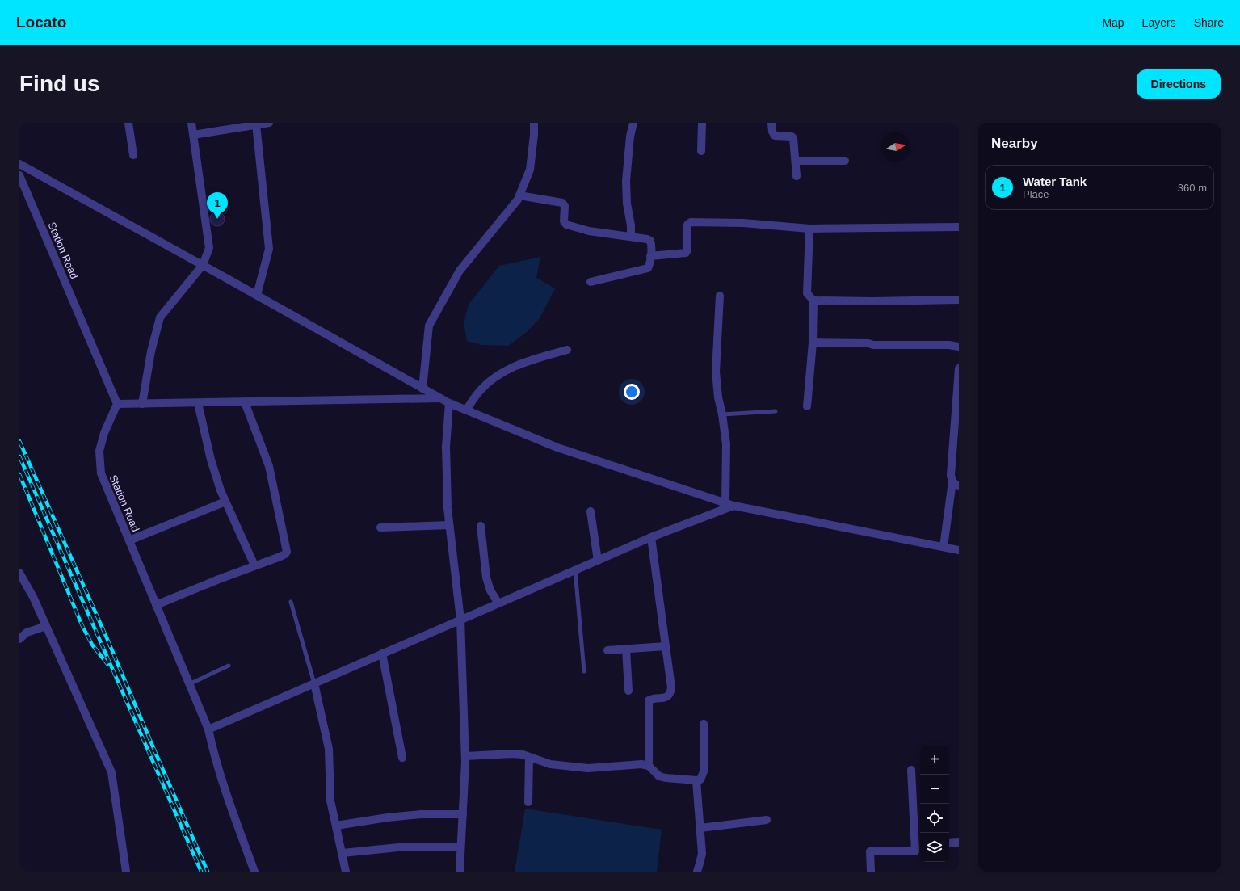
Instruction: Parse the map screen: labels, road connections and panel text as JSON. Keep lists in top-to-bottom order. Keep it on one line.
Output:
{"streets":{"street":["Station Road"]},"north":"right","page":{"header":"Locato","nav":["Map","Layers","Share"],"buttons":"Directions","title":"Find us","heading":"Nearby","list":[{"mark":"1","name":"Water Tank","note":"Place","value":"360 m"}],"pins":"1","map_buttons":["+","−"]}}
